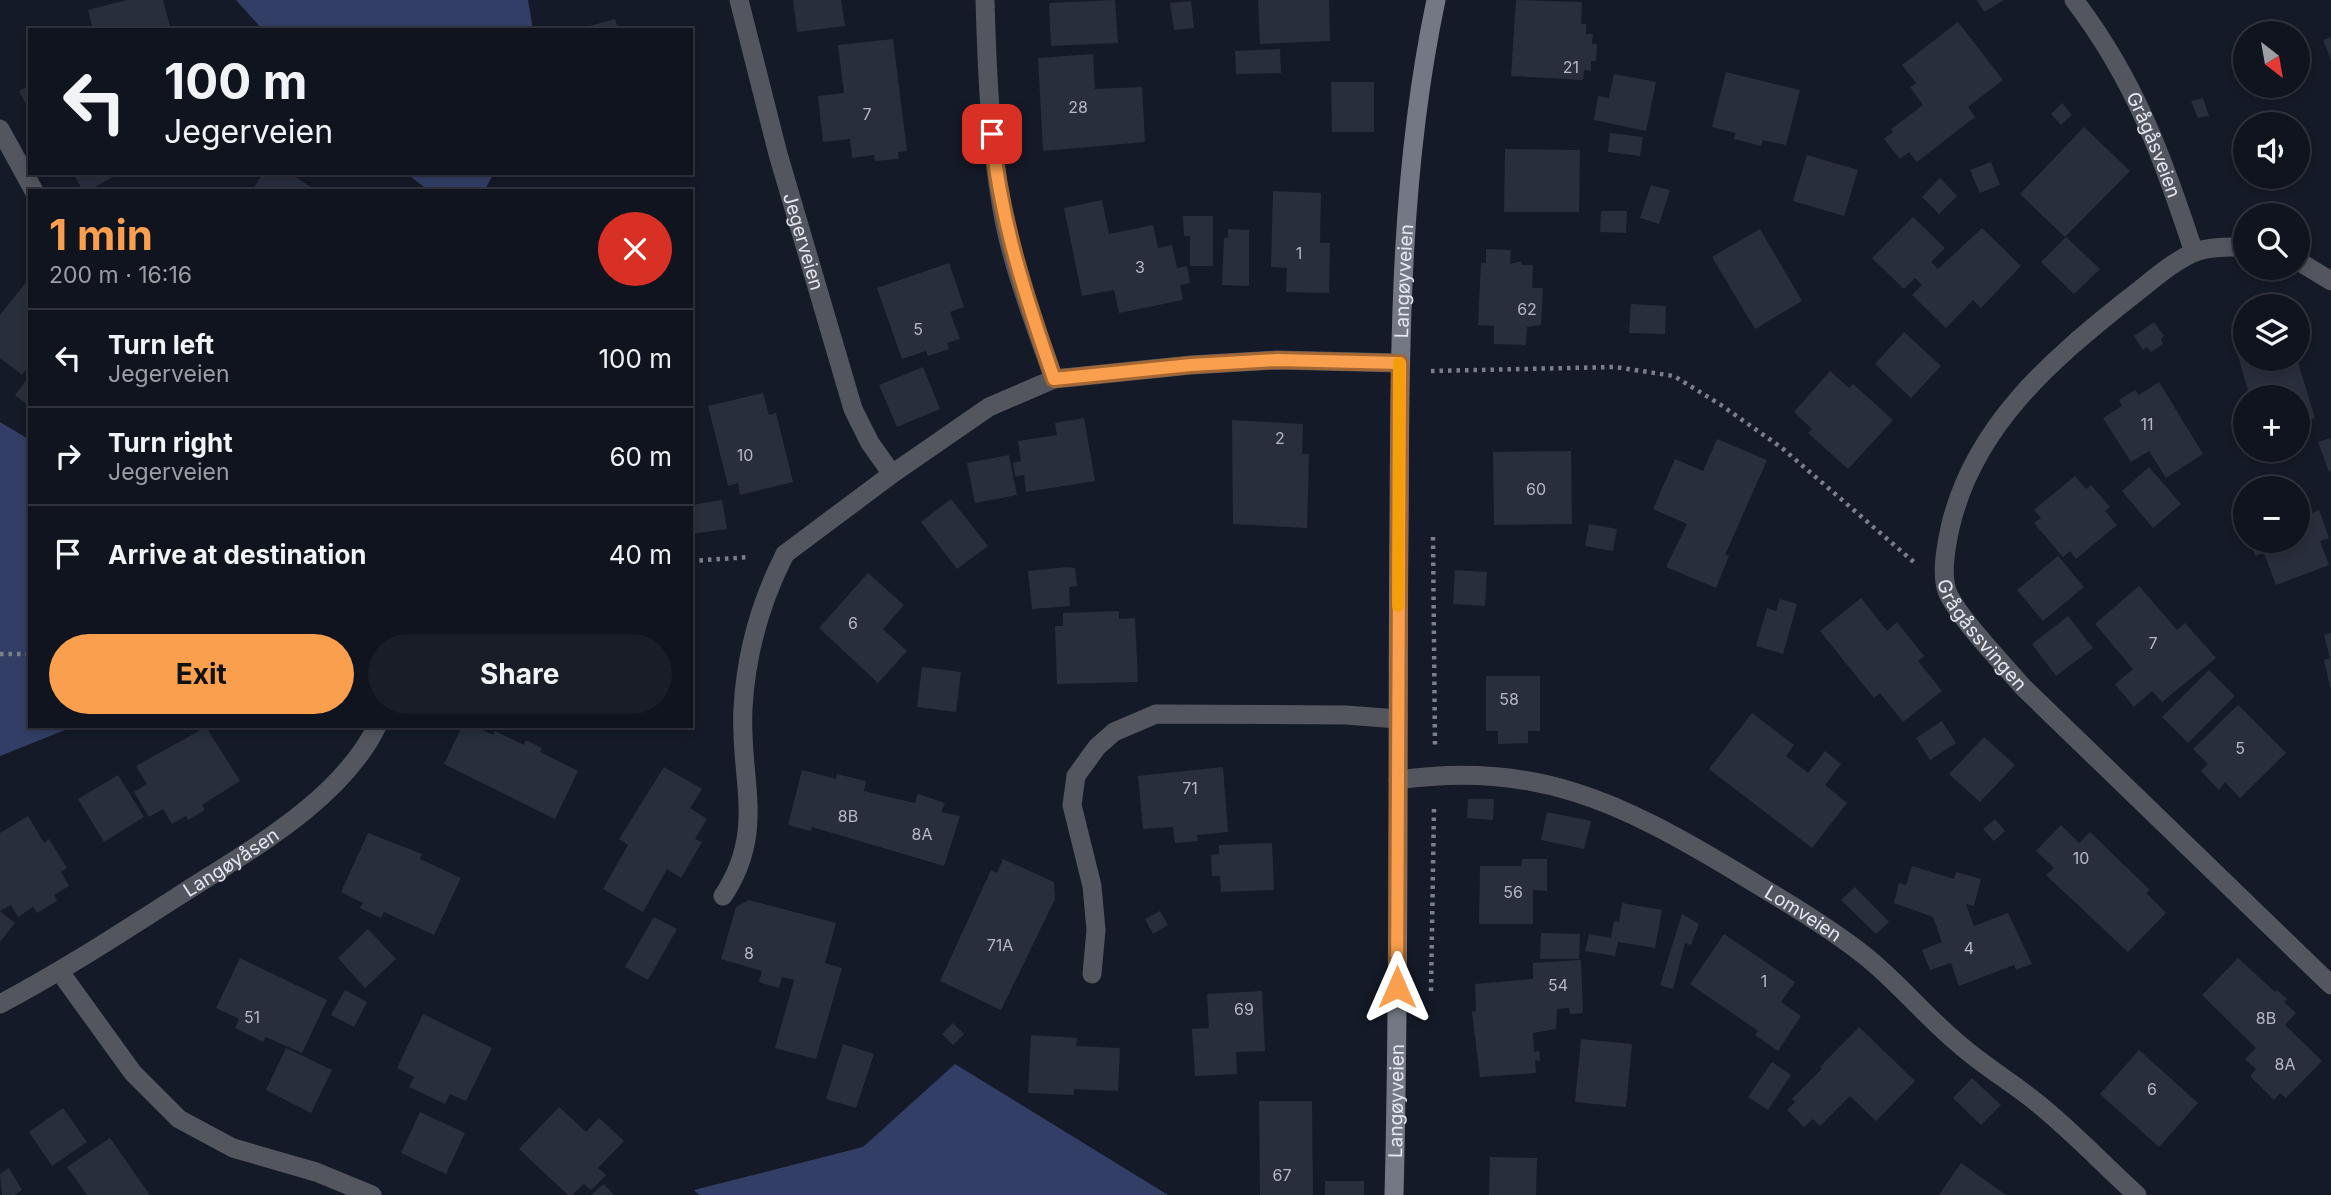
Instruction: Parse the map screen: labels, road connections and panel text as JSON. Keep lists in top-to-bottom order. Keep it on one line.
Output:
{"streets":{"main road":["Langøyveien"],"street":["Grågåsveien","Jegerveien","Grågåssvingen","Langøyåsen","Lomveien"]},"crossings":[["Grågåsveien","Grågåssvingen"],["Langøyveien","Lomveien"]],"house_numbers":["21","28","7","1","3","62","5","11","2","10","60","6","7","58","5","71","8B","8A","10","56","71A","4","8","1","54","69","51","8B","8A","6","67"],"north":"bottom right","page":{"map_buttons":["+","−"],"turn":["100 m","Jegerveien"],"heading":["1 min","200 m · 16:16"],"list":[{"name":"Turn left","note":"Jegerveien","value":"100 m"},{"name":"Turn right","note":"Jegerveien","value":"60 m"},{"name":"Arrive at destination","value":"40 m"}],"buttons":["Exit","Share"]}}
